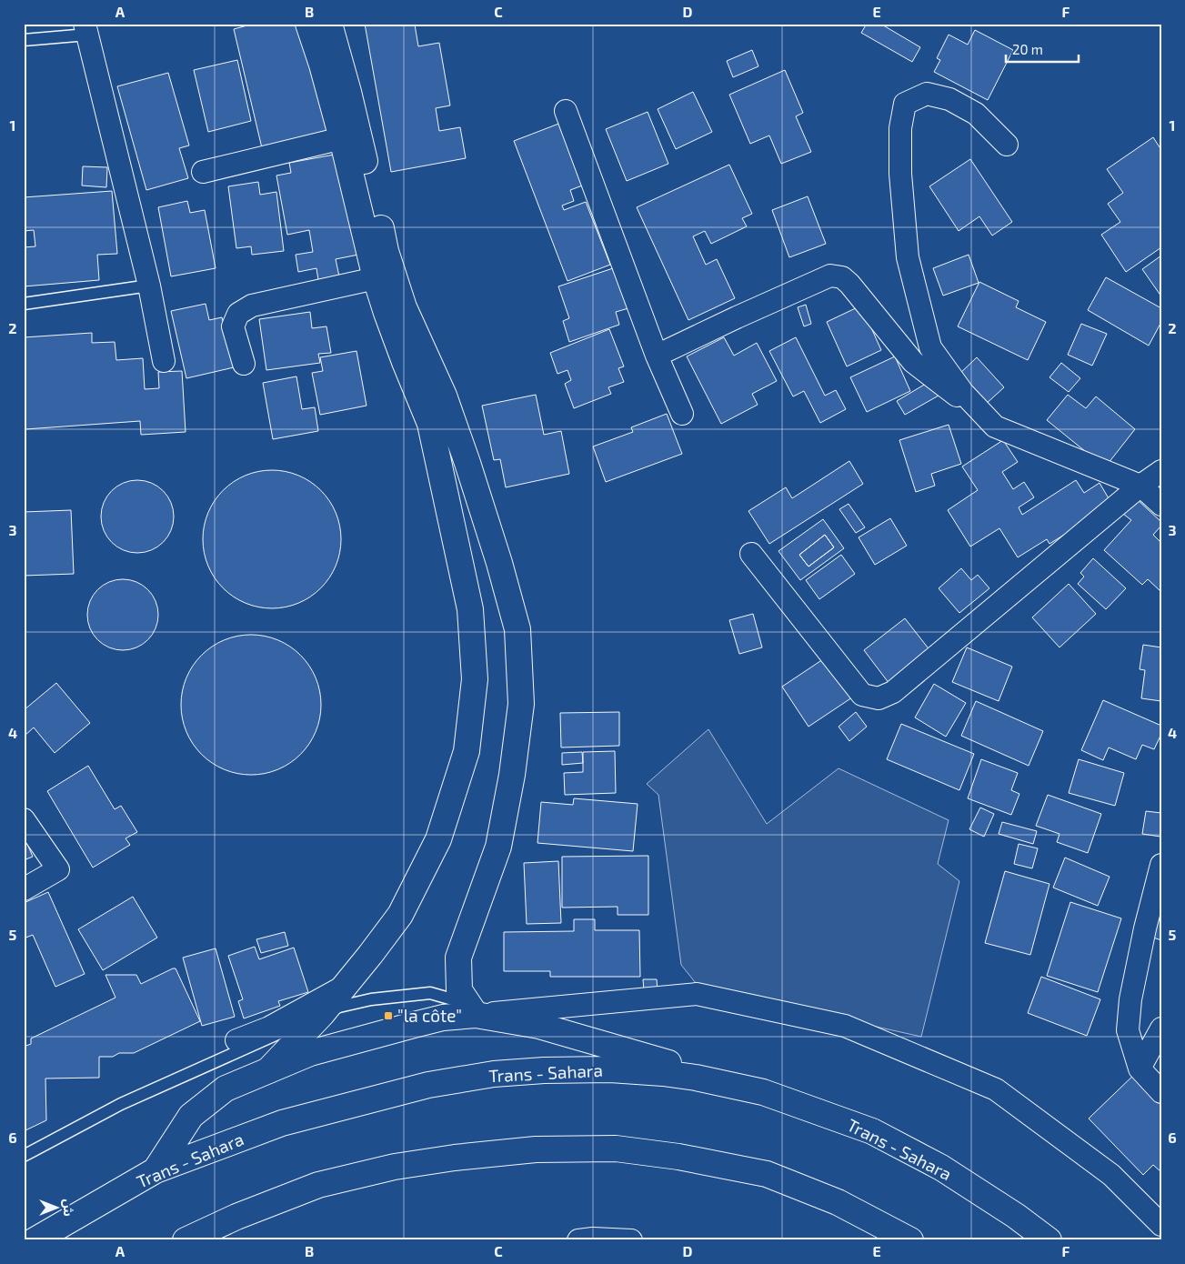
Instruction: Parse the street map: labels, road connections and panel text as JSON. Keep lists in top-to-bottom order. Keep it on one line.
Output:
{"streets":{"main road":["Trans - Sahara"]},"places":{"transit":["\"la côte\""]},"scale_bar":"20 m","north":"right","grid":{"columns":["A","B","C","D","E","F"],"rows":["1","2","3","4","5","6"]}}
